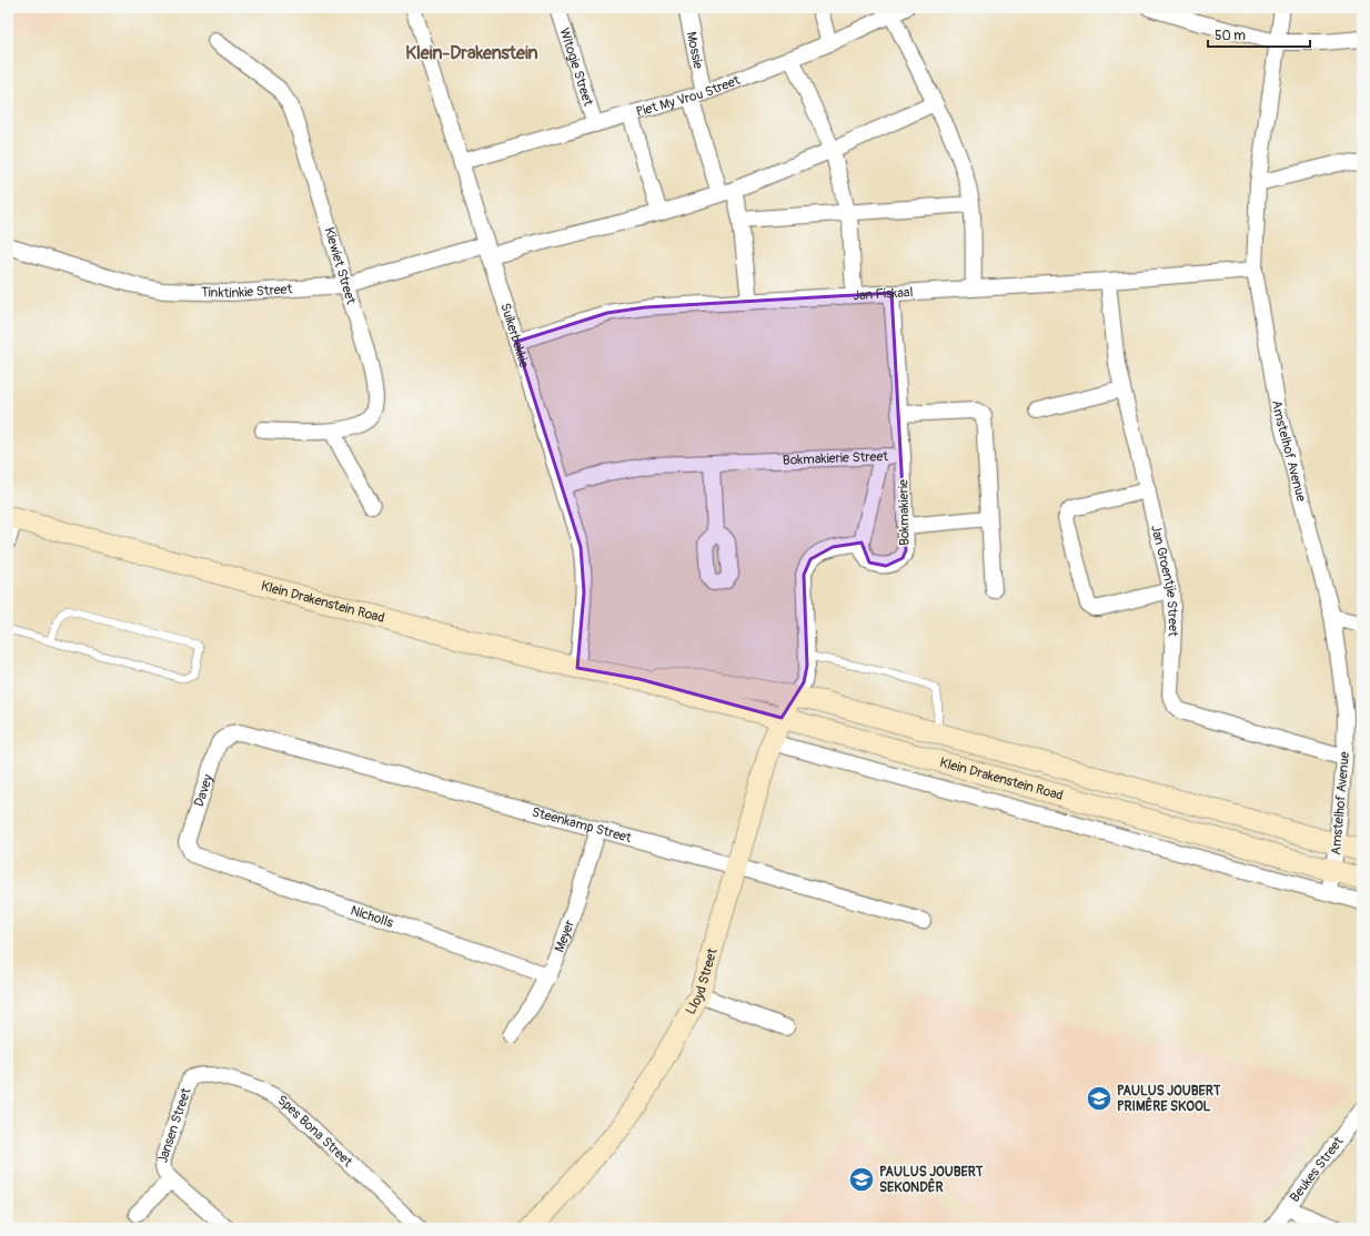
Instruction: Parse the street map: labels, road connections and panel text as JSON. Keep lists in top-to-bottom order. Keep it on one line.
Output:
{"streets":{"main road":["Klein Drakenstein Road","Lloyd Street"],"street":["Mossie","Witogie Street","Piet My Vrou Street","Kiewiet Street","Tinktinkie Street","Jan Fiskaal","Suikerbekkie","Amstelhof Avenue","Bokmakierie Street","Bokmakierie","Jan Groentjie Street","Davey","Steenkamp Street","Nicholls","Meyer","Jansen Street","Spes Bona Street","Beukes Street"]},"crossings":[["Mossie","Piet My Vrou Street"],["Mossie","Tinktinkie Street"],["Mossie","Jan Fiskaal"],["Witogie Street","Piet My Vrou Street"],["Piet My Vrou Street","Suikerbekkie"],["Kiewiet Street","Tinktinkie Street"],["Tinktinkie Street","Suikerbekkie"],["Jan Fiskaal","Suikerbekkie"],["Jan Fiskaal","Amstelhof Avenue"],["Jan Fiskaal","Bokmakierie Street"],["Jan Fiskaal","Jan Groentjie Street"],["Suikerbekkie","Bokmakierie Street"],["Suikerbekkie","Klein Drakenstein Road"],["Amstelhof Avenue","Jan Groentjie Street"],["Amstelhof Avenue","Klein Drakenstein Road"],["Bokmakierie Street","Bokmakierie"],["Klein Drakenstein Road","Lloyd Street"],["Davey","Steenkamp Street"],["Davey","Nicholls"],["Steenkamp Street","Meyer"],["Steenkamp Street","Lloyd Street"],["Nicholls","Meyer"],["Jansen Street","Spes Bona Street"]],"districts":["Klein-Drakenstein"],"places":{"school or university":["PAULUS JOUBERT PRIMÊRE SKOOL","PAULUS JOUBERT SEKONDÊR"]},"scale_bar":"50 m"}
